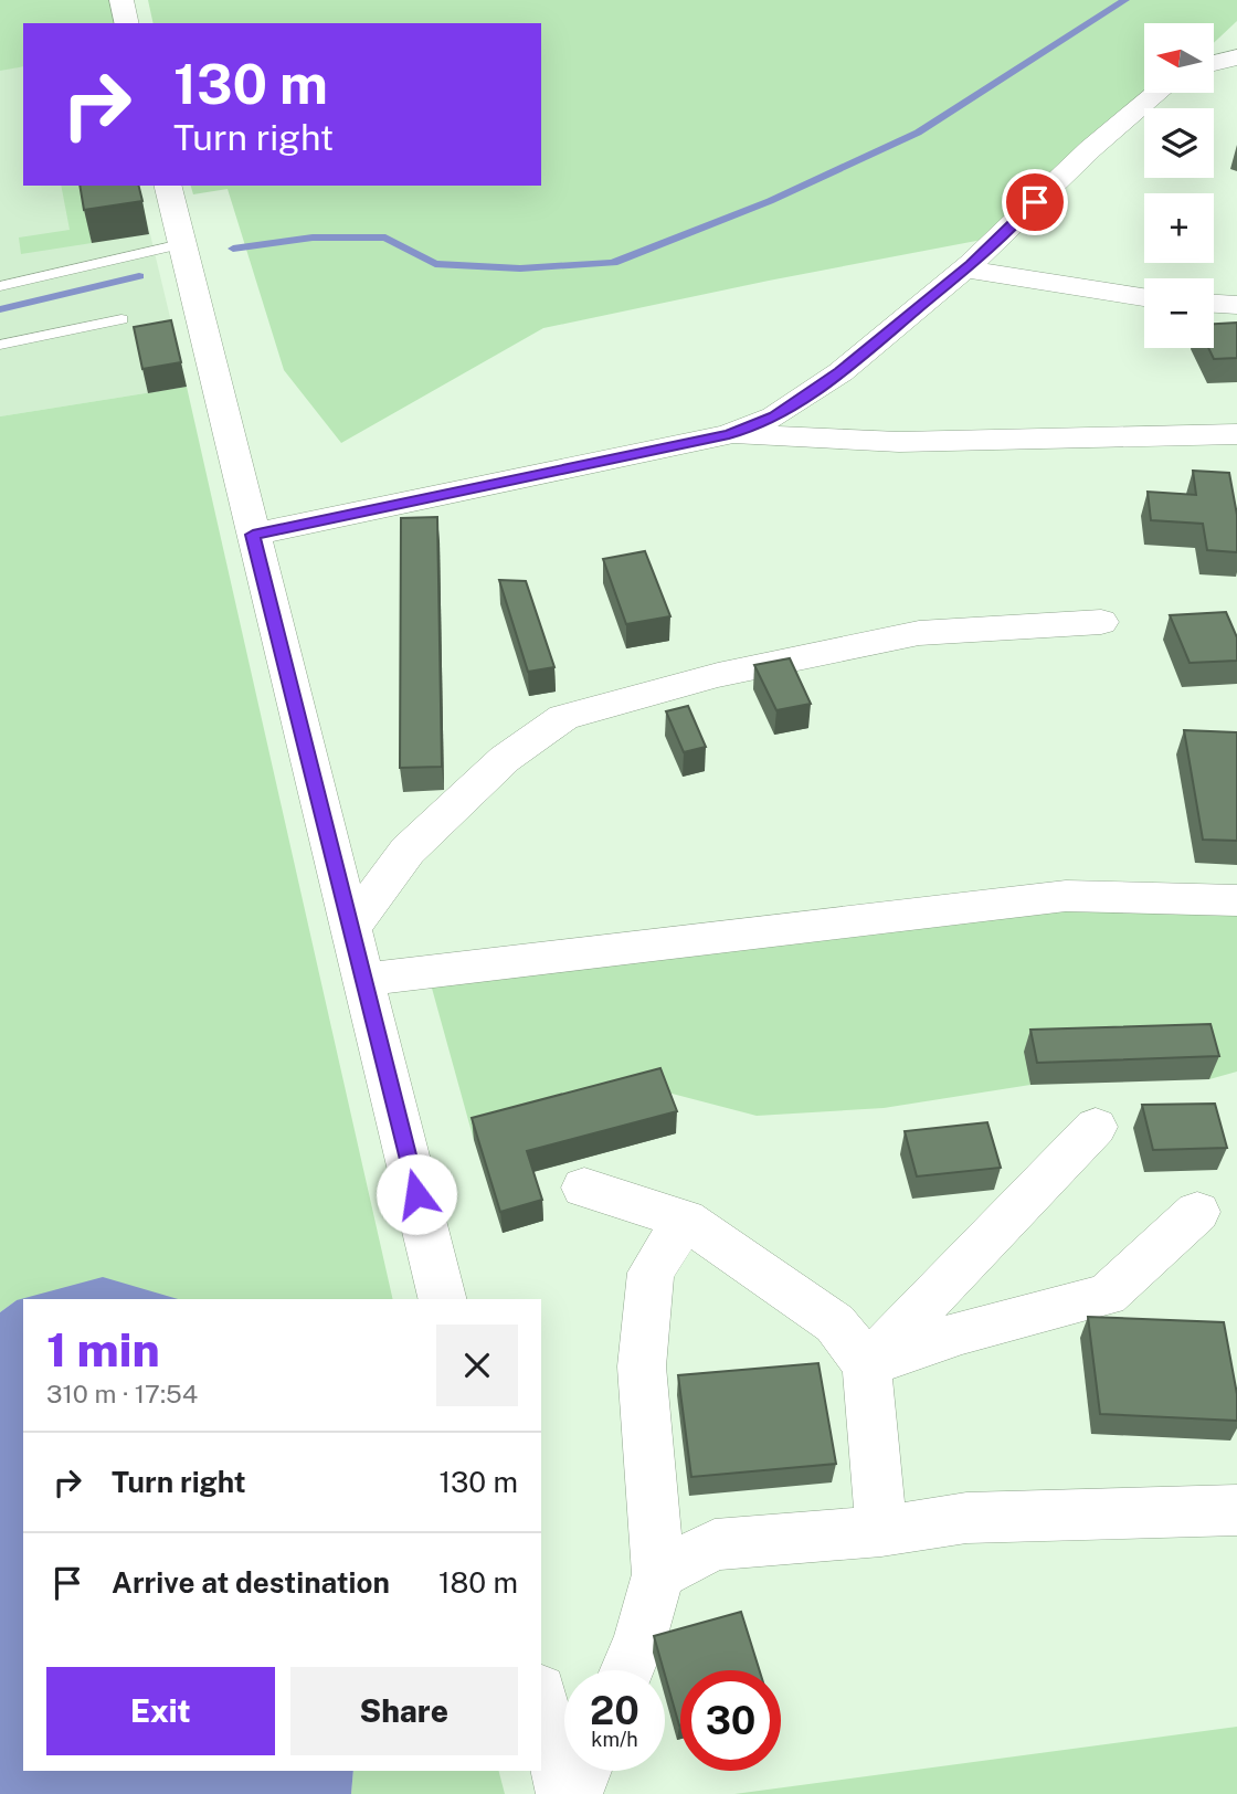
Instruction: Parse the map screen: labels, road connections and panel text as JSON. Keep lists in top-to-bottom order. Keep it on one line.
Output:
{"north":"left","page":{"map_buttons":["+","−"],"turn":["130 m","Turn right"],"heading":["1 min","310 m · 17:54"],"list":[{"name":"Turn right","value":"130 m"},{"name":"Arrive at destination","value":"180 m"}],"buttons":["Exit","Share"],"speed":"20 km/h","limit":"30"}}
